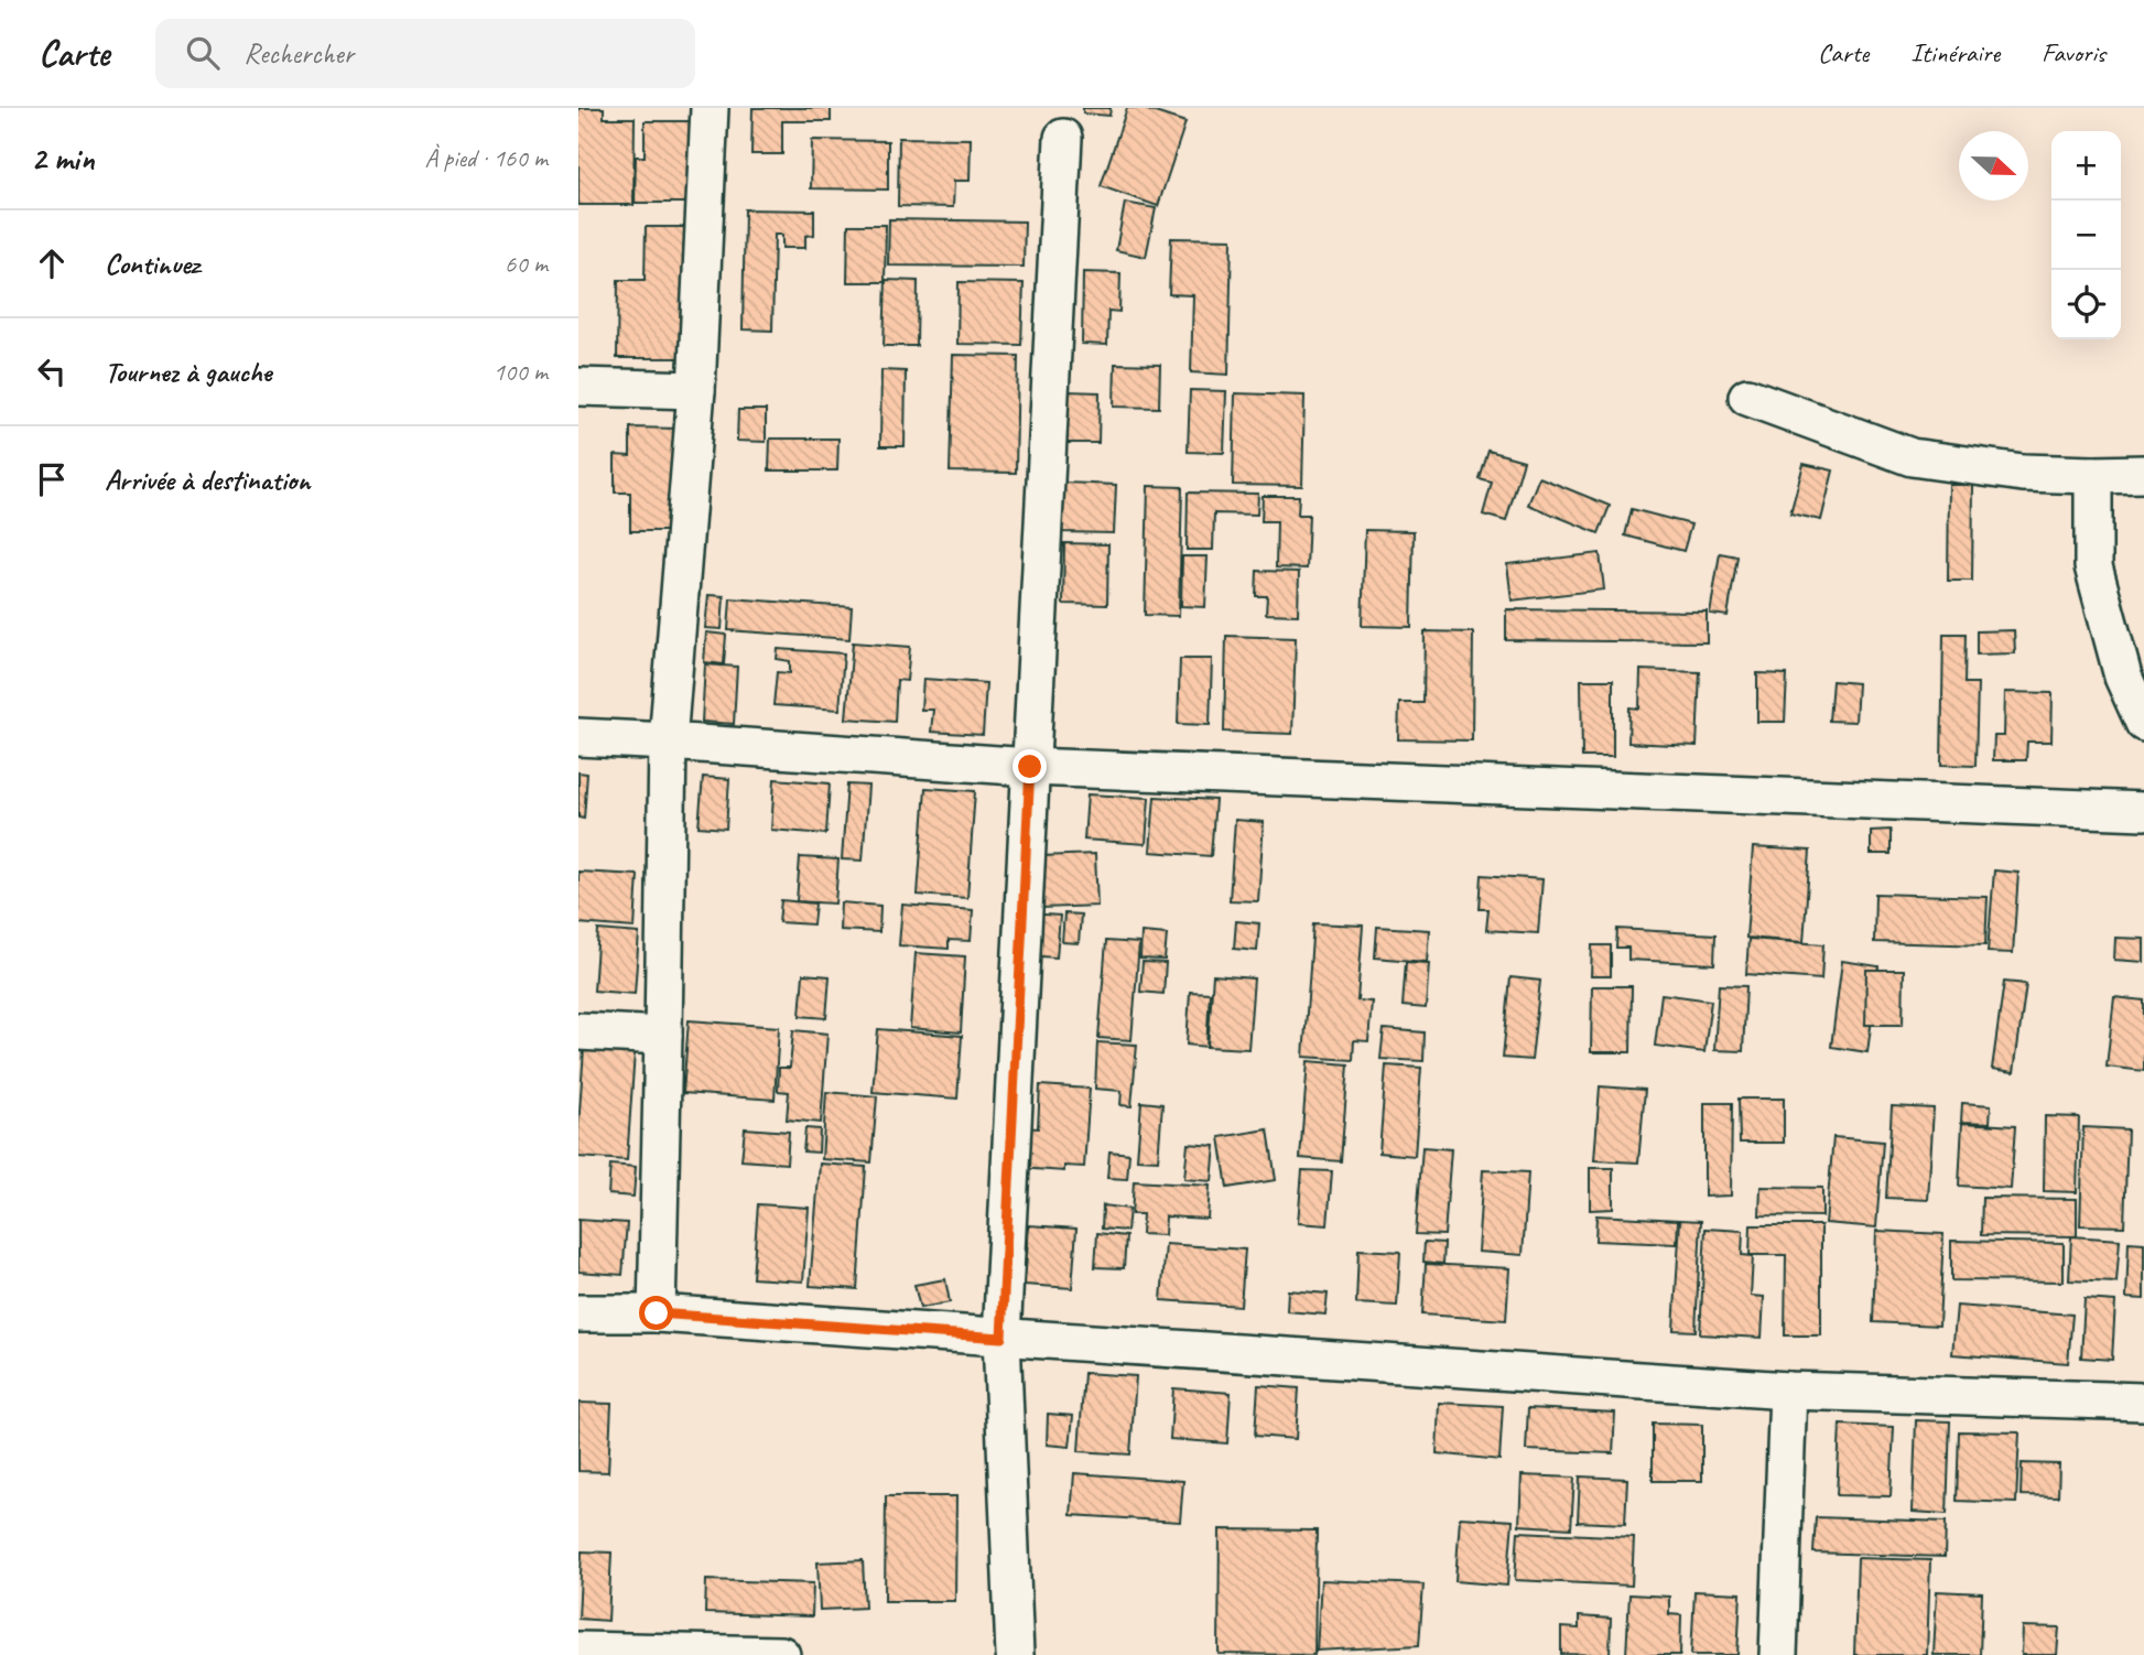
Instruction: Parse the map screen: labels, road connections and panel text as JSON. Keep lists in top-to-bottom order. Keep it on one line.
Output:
{"north":"right","page":{"header":"Carte","search":"Rechercher","nav":["Carte","Itinéraire","Favoris"],"heading":["2 min","À pied · 160 m"],"map_buttons":["+","−"],"list":[["Continuez","60 m"],["Tournez à gauche","100 m"],"Arrivée à destination"]}}
